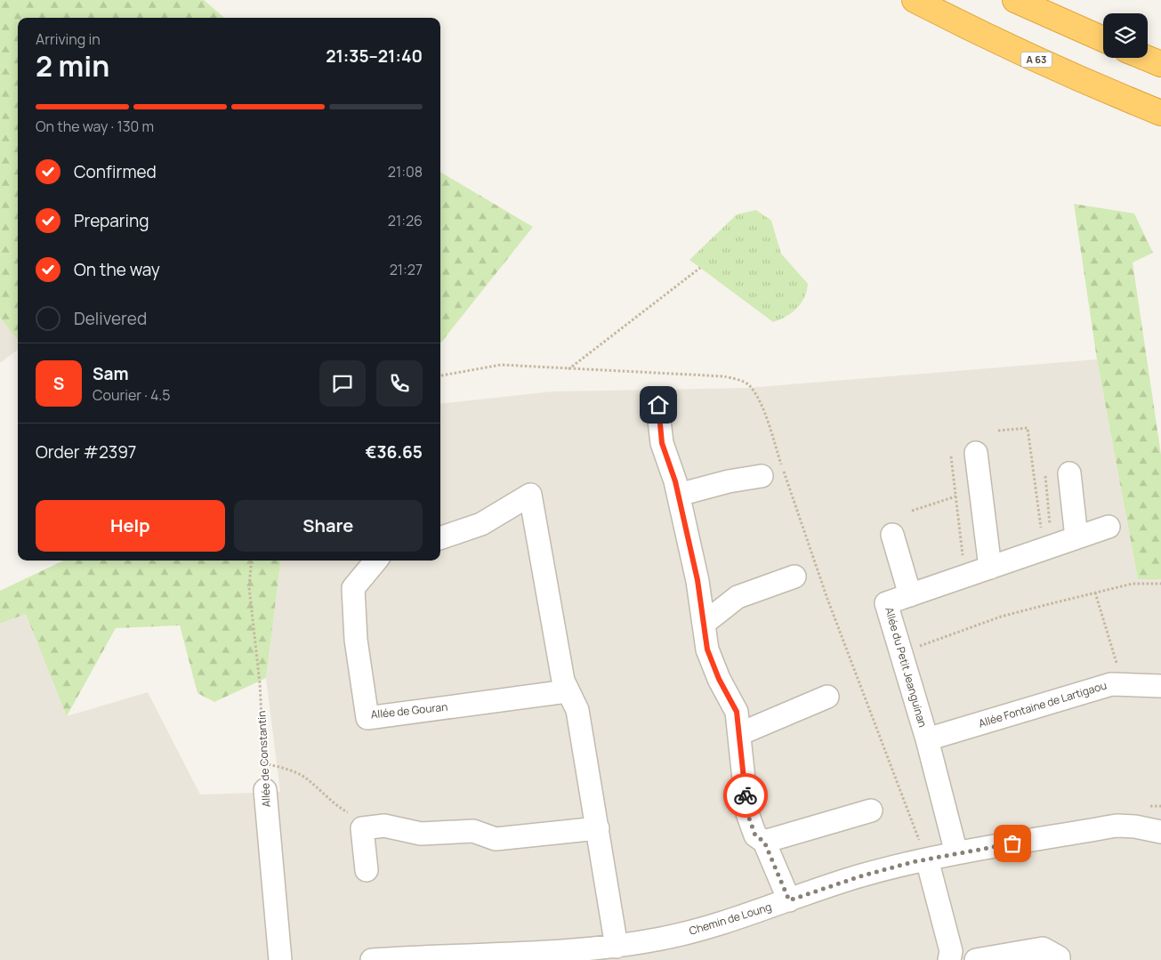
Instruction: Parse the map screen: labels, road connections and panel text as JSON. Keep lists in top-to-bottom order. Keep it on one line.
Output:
{"streets":{"highway":["A 63"],"street":["Allée du Petit Jeanguinan","Allée Fontaine de Lartigaou","Allée de Gouran","Allée de Constantin","Chemin de Loung"]},"crossings":[["Allée du Petit Jeanguinan","Allée Fontaine de Lartigaou"],["Allée du Petit Jeanguinan","Chemin de Loung"]],"page":{"heading":["2 min","Arriving in","21:35–21:40"],"panel":["Sam","Courier · 4.5","Order #2397","€36.65"],"bar":"On the way · 130 m","list":[["Confirmed","21:08"],["Preparing","21:26"],["On the way","21:27"],"Delivered"],"round":"S","buttons":["Help","Share"]}}
